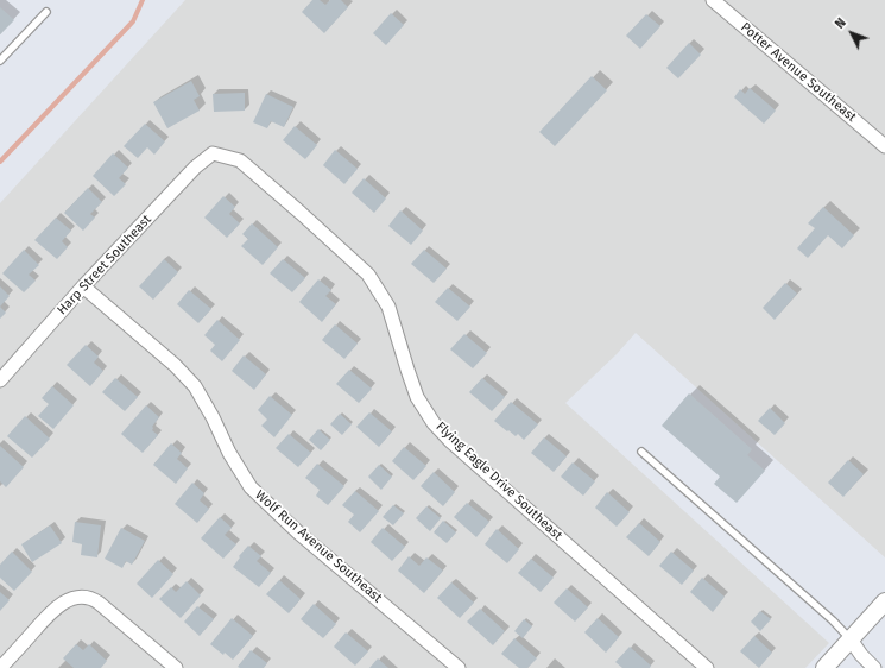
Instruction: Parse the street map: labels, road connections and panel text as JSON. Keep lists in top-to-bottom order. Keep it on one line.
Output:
{"streets":{"street":["Potter Avenue Southeast","Harp Street Southeast","Flying Eagle Drive Southeast","Wolf Run Avenue Southeast"]},"crossings":[["Harp Street Southeast","Flying Eagle Drive Southeast"],["Harp Street Southeast","Wolf Run Avenue Southeast"]],"north":"top left"}
